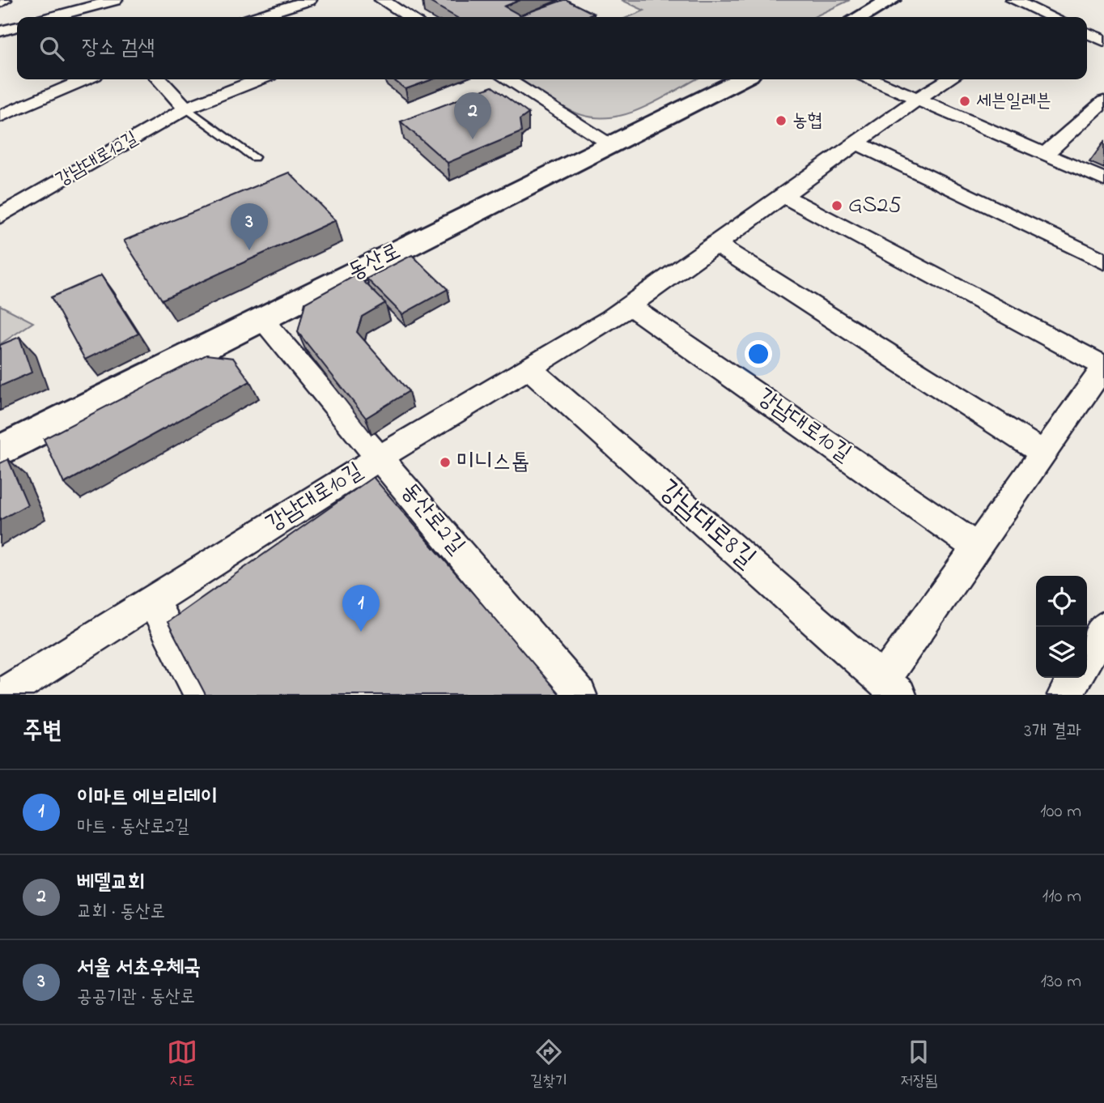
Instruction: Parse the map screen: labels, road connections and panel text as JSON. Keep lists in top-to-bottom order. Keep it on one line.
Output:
{"streets":{"street":["강남대로12길","동산로","강남대로10길","동산로2길","강남대로8길"]},"crossings":[["동산로","동산로2길"],["강남대로10길","동산로2길"],["강남대로10길","강남대로8길"]],"places":["세븐일레븐","농협","GS25","미니스톱"],"page":{"search":"장소 검색","pins":["2","3","1"],"heading":["주변","3개 결과"],"list":[{"mark":"1","name":"이마트 에브리데이","note":"마트 · 동산로2길","value":"100 m"},{"mark":"2","name":"베델교회","note":"교회 · 동산로","value":"110 m"},{"mark":"3","name":"서울 서초우체국","note":"공공기관 · 동산로","value":"130 m"}],"nav":["지도","길찾기","저장됨"]}}
